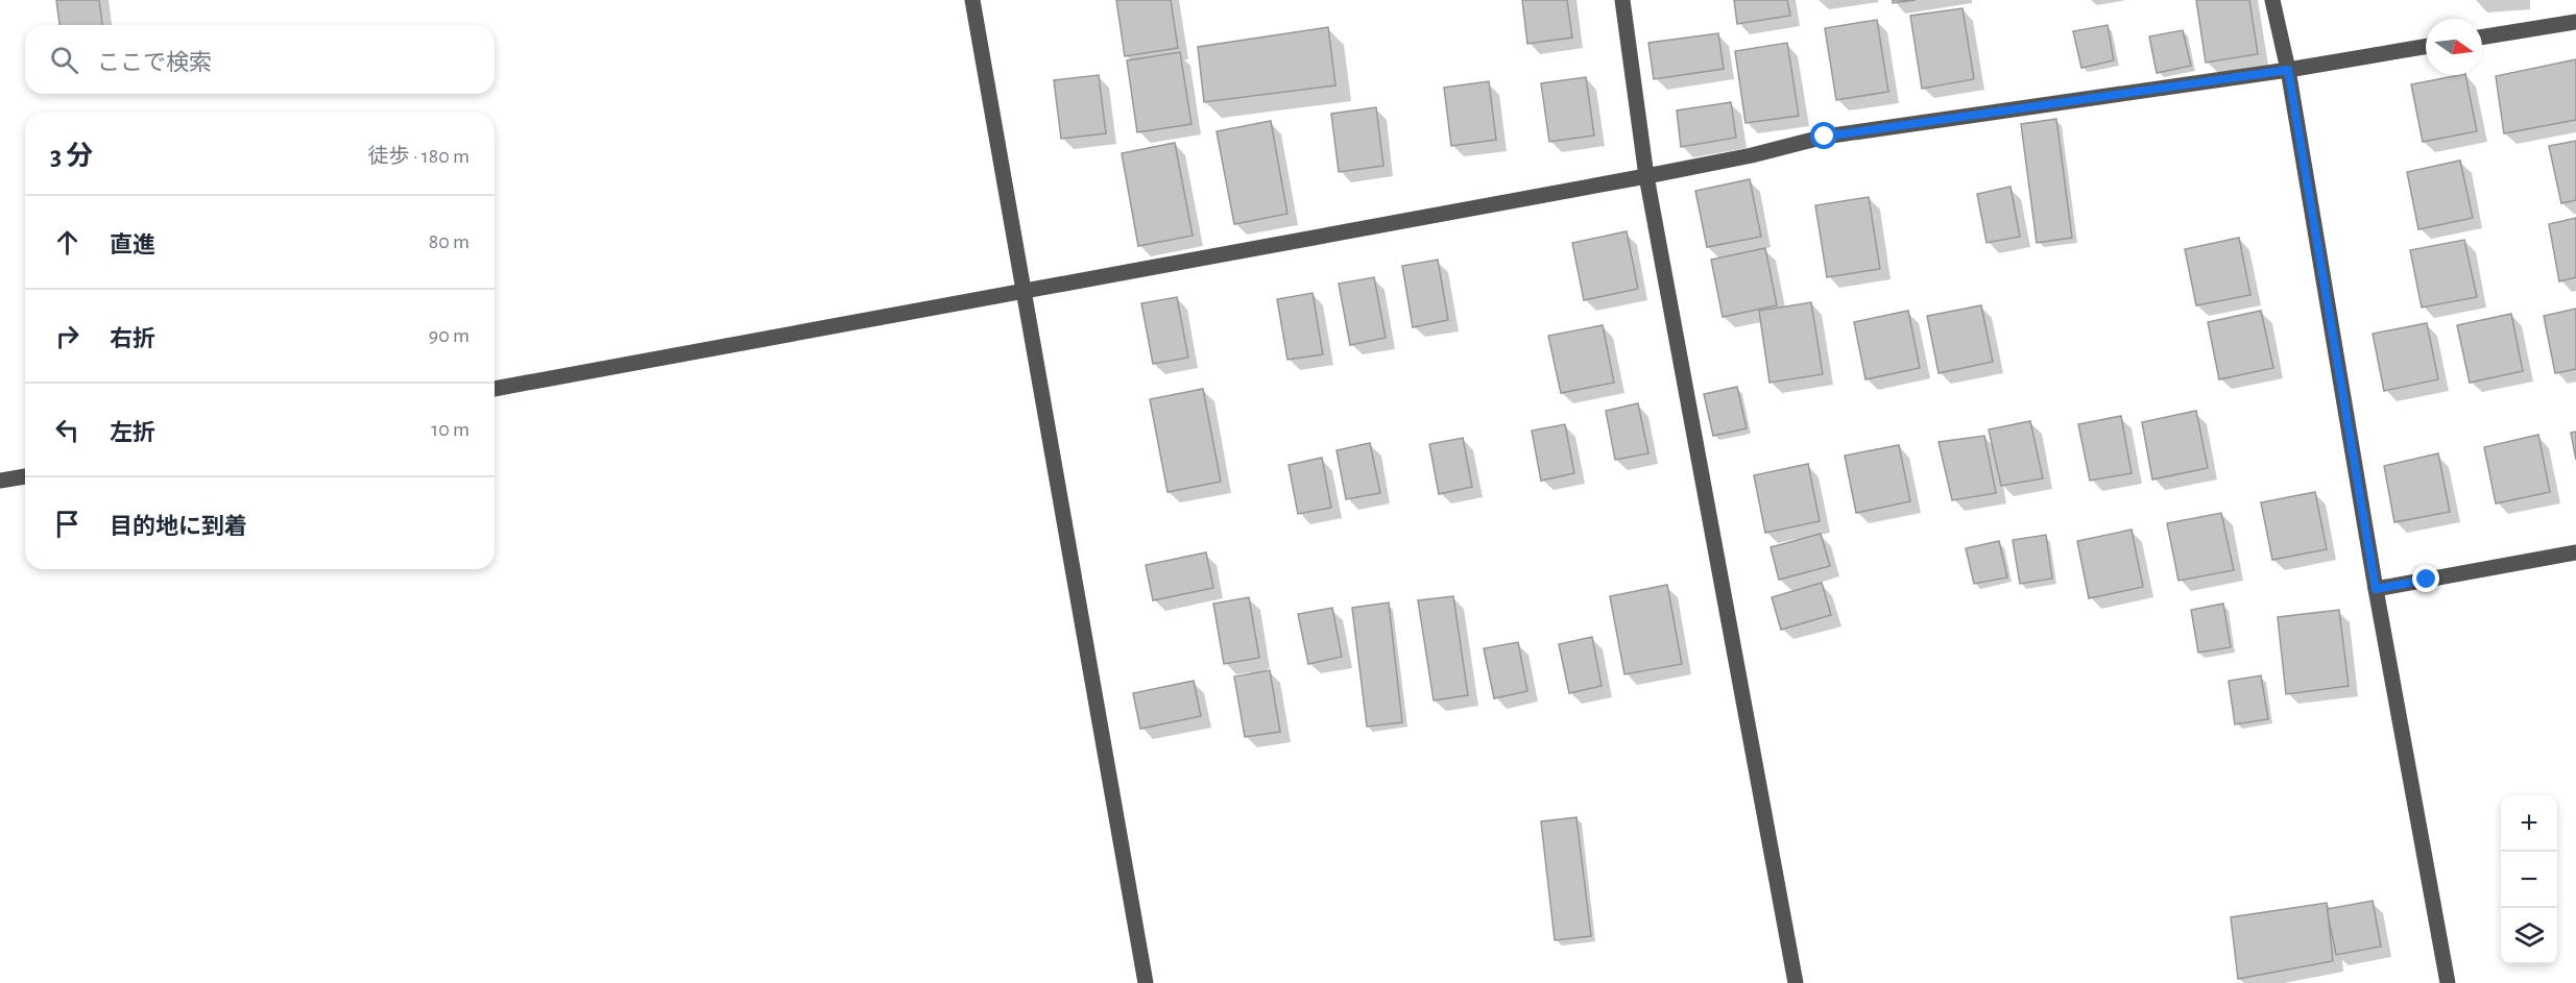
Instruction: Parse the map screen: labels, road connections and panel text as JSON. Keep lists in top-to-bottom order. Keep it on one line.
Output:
{"north":"right","page":{"search":"ここで検索","heading":["3 分","徒歩 · 180 m"],"list":[["直進","80 m"],["右折","90 m"],["左折","10 m"],"目的地に到着"],"map_buttons":["+","−"]}}
